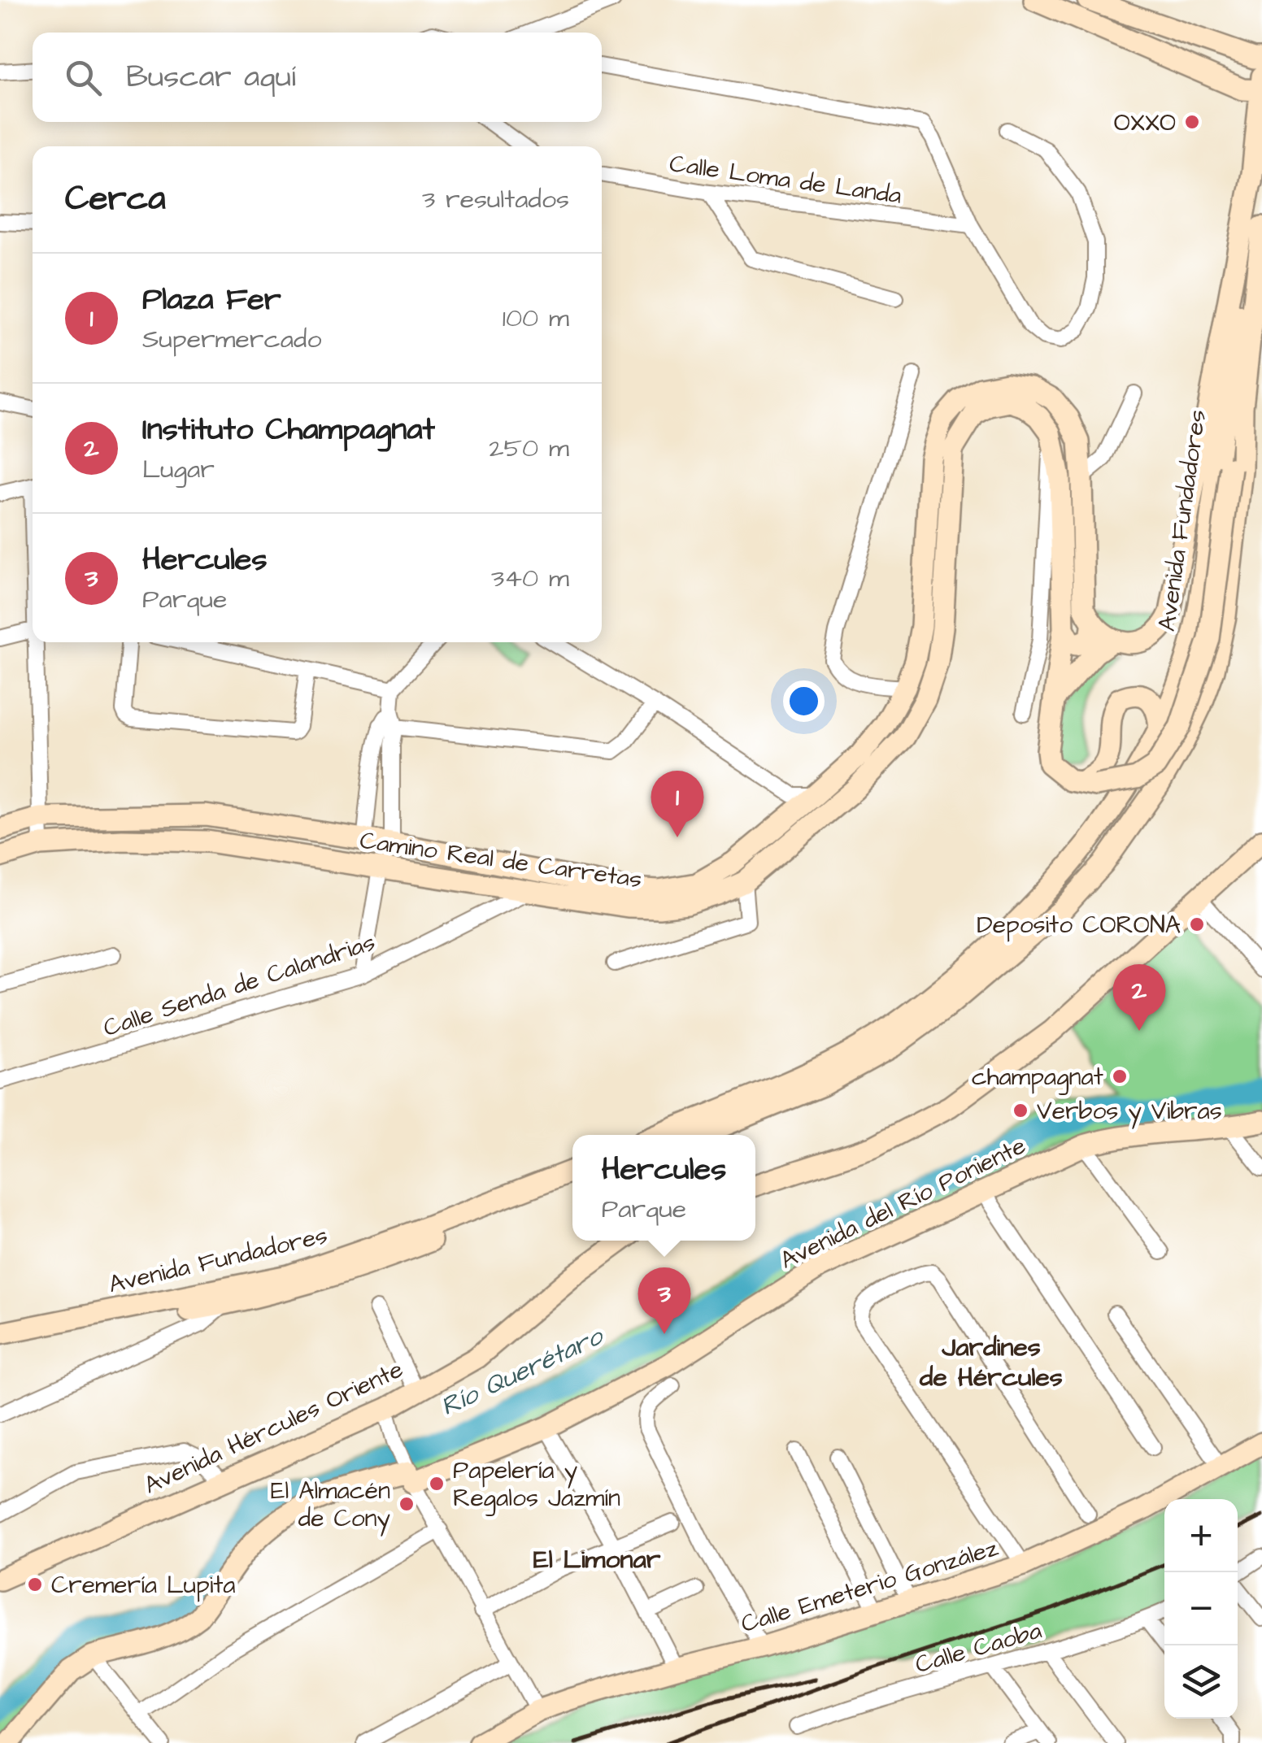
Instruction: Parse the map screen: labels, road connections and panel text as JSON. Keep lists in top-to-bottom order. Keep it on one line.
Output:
{"streets":{"street":["Calle Loma de Landa","Avenida Fundadores","Camino Real de Carretas","Calle Senda de Calandrias","Avenida del Río Poniente","Avenida Hércules Oriente","Calle Emeterio González","Calle Caoba"]},"crossings":[["Camino Real de Carretas","Calle Senda de Calandrias"]],"districts":["Jardines de Hércules","El Limonar"],"water":["Río Querétaro"],"places":["OXXO","Deposito CORONA","champagnat","Verbos y Vibras","Papelería y Regalos Jazmín","El Almacén de Cony","Cremería Lupita"],"page":{"search":"Buscar aquí","heading":["Cerca","3 resultados"],"list":[{"mark":"1","name":"Plaza Fer","note":"Supermercado","value":"100 m"},{"mark":"2","name":"Instituto Champagnat","note":"Lugar","value":"250 m"},{"mark":"3","name":"Hercules","note":"Parque","value":"340 m"}],"pins":["1","2","3"],"popup":["Hercules","Parque"],"map_buttons":["+","−"]}}
